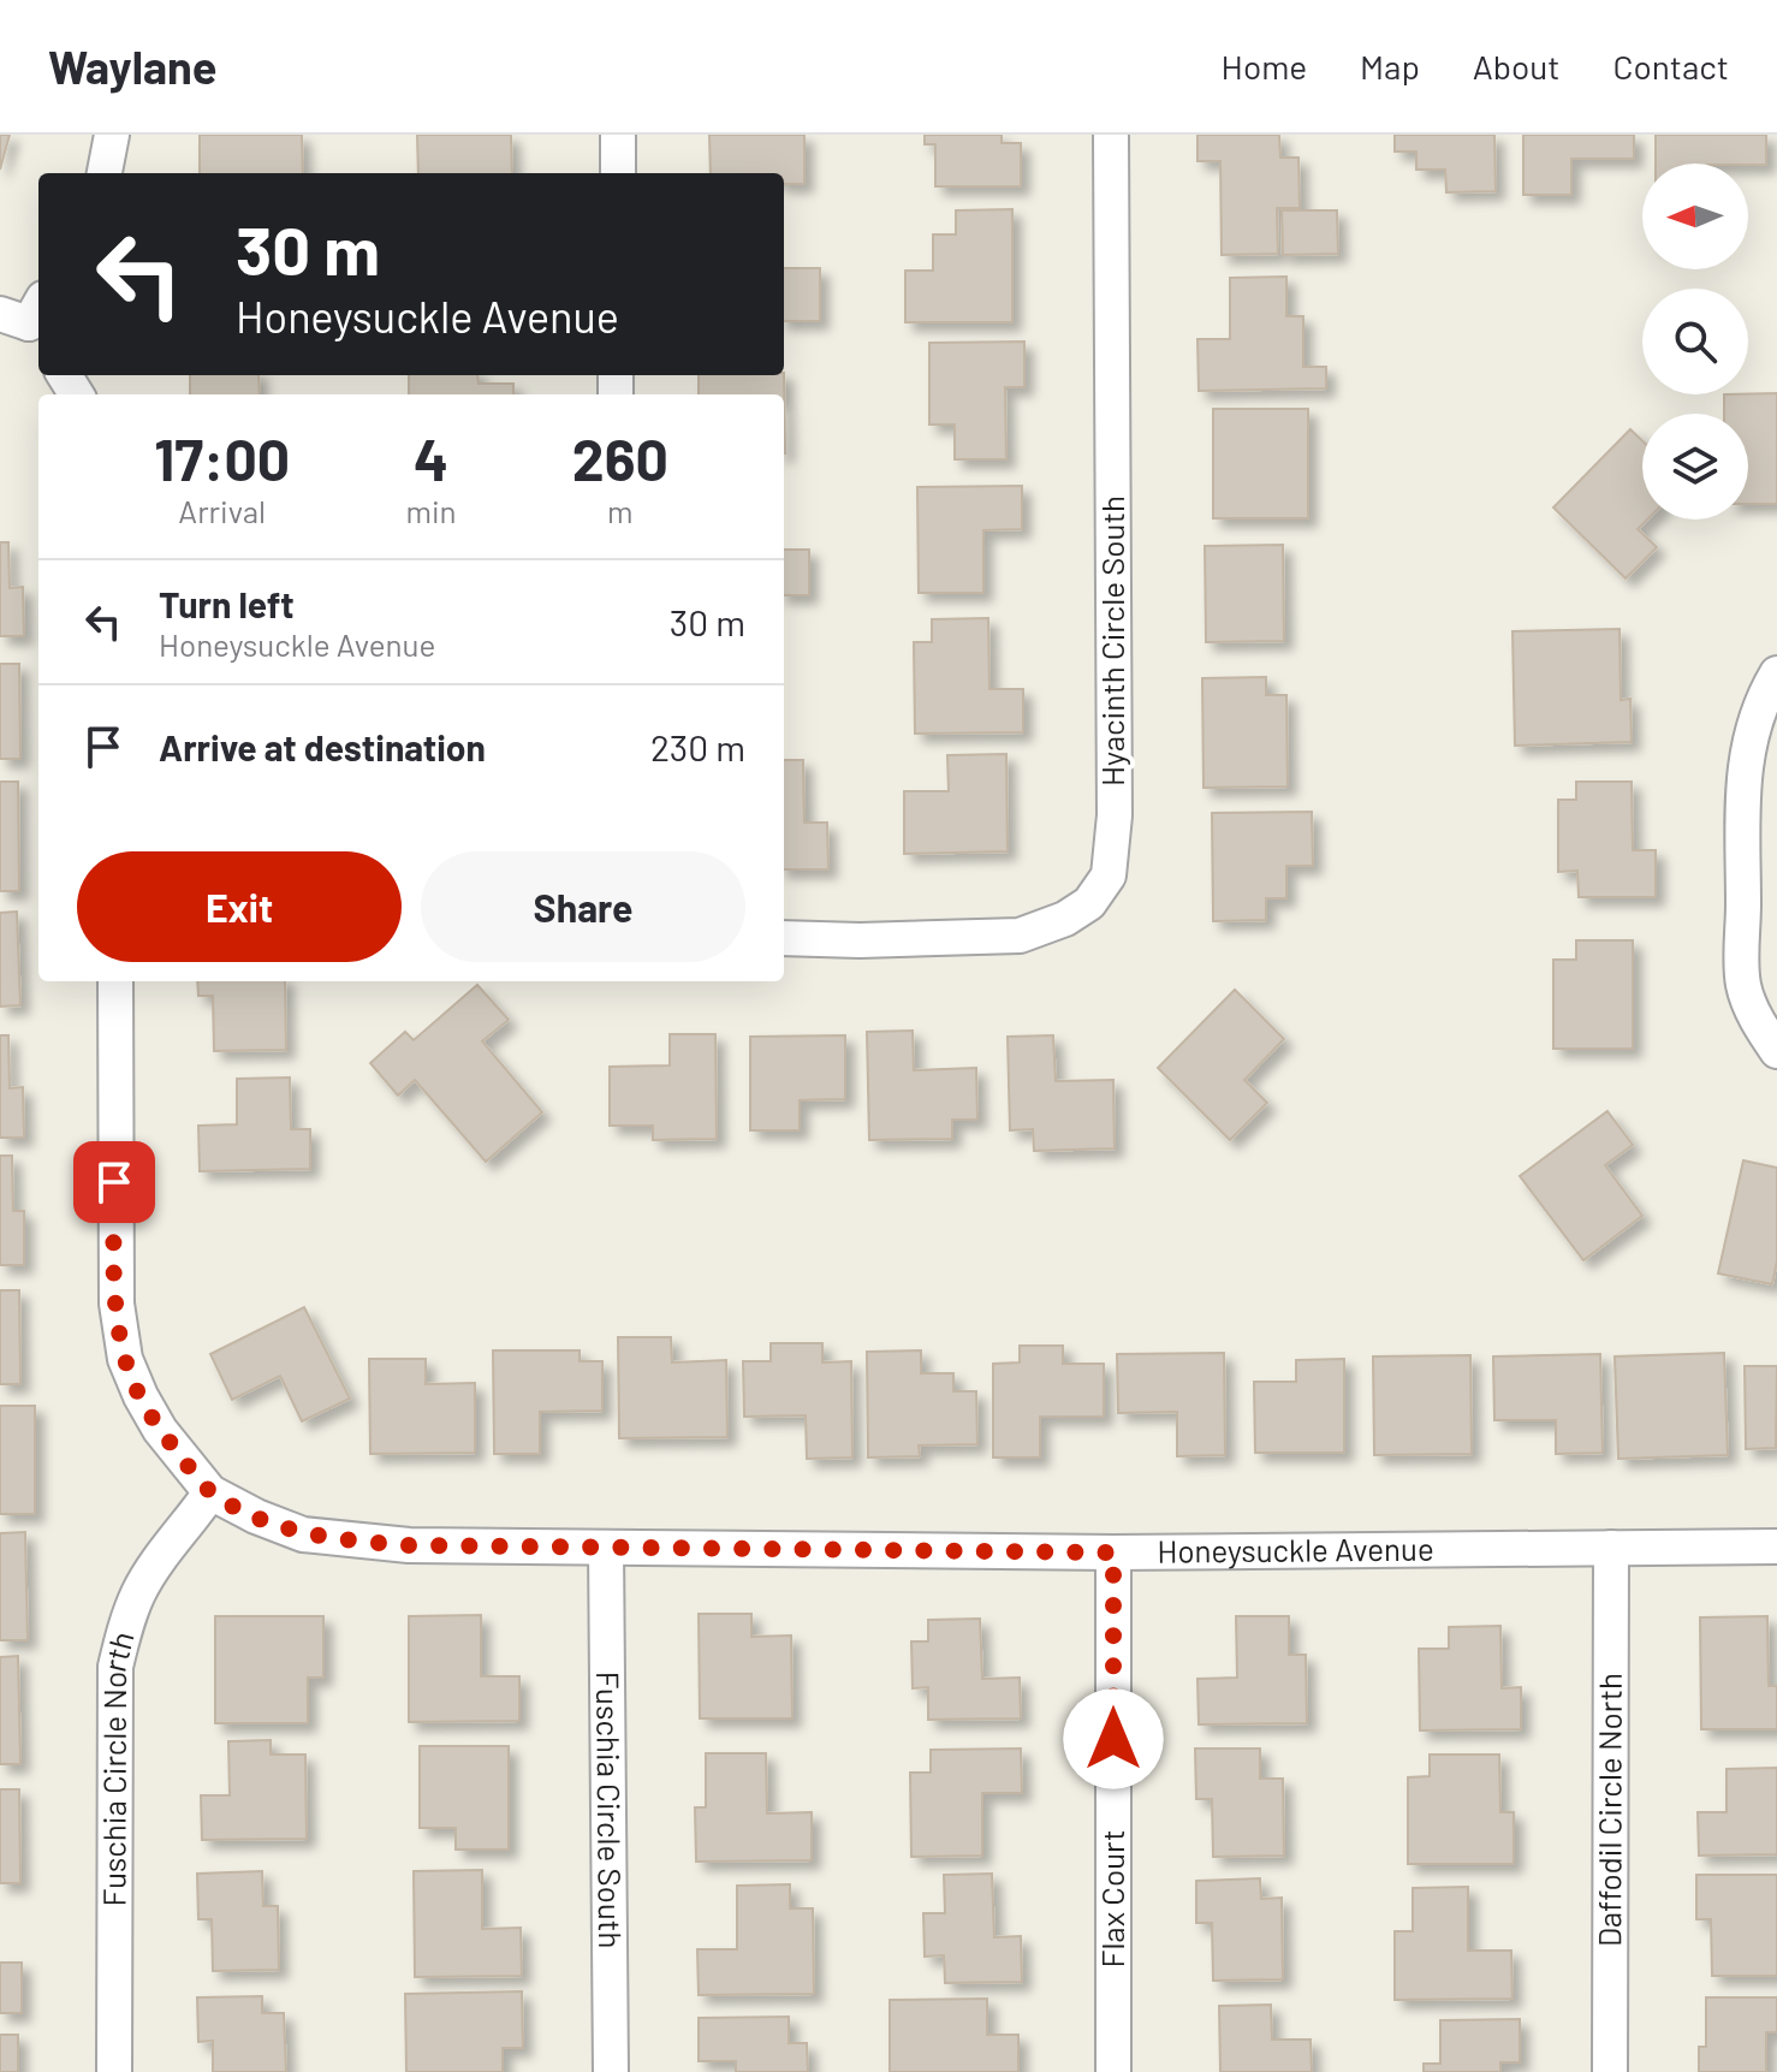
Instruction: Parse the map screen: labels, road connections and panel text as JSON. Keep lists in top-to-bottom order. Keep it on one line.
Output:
{"streets":{"street":["Hyacinth Circle South","Honeysuckle Avenue","Fuschia Circle North","Fuschia Circle South","Daffodil Circle North","Flax Court"]},"crossings":[["Honeysuckle Avenue","Fuschia Circle North"],["Honeysuckle Avenue","Fuschia Circle South"],["Honeysuckle Avenue","Daffodil Circle North"],["Honeysuckle Avenue","Flax Court"]],"north":"left","page":{"header":"Waylane","nav":["Home","Map","About","Contact"],"turn":["30 m","Honeysuckle Avenue"],"eta":["17:00","Arrival","4","min","260","m"],"list":[{"name":"Turn left","note":"Honeysuckle Avenue","value":"30 m"},{"name":"Arrive at destination","value":"230 m"}],"buttons":["Exit","Share"]}}
